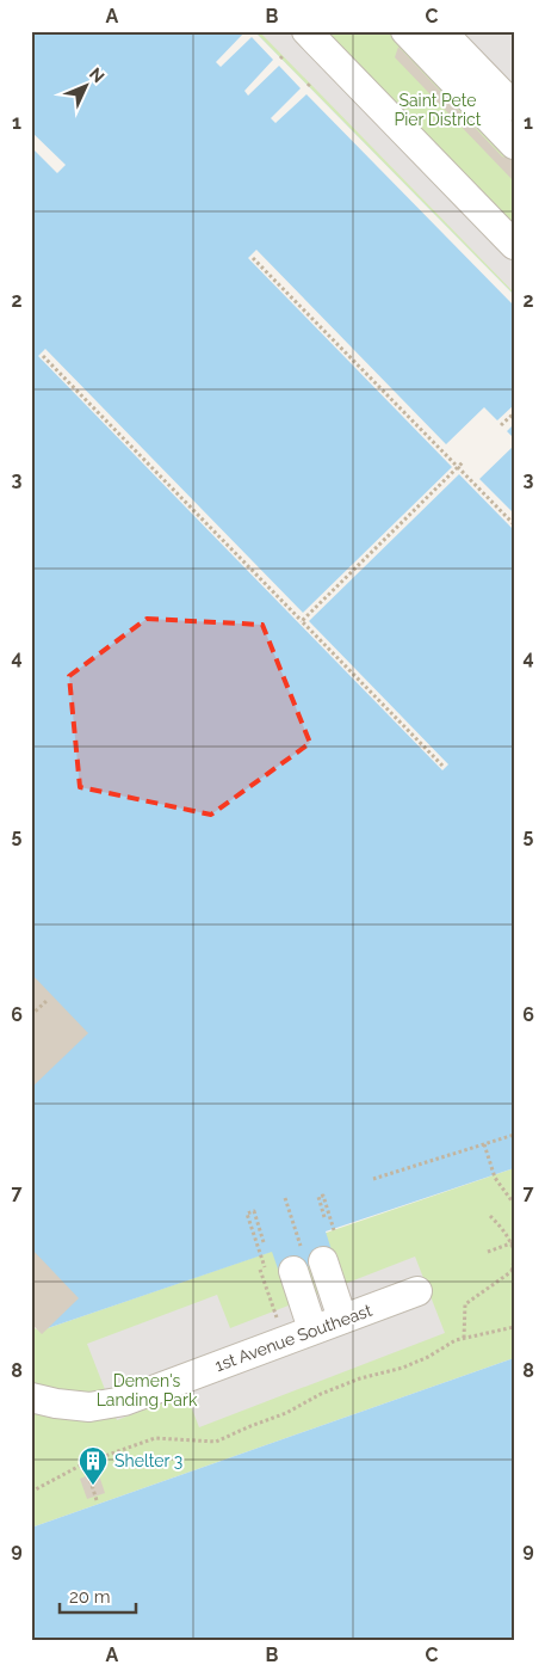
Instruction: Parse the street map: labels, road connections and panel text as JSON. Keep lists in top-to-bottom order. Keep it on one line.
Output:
{"streets":{"street":["1st Avenue Southeast"]},"parks":["Saint Pete Pier District","Demen's Landing Park"],"places":{"building":["Shelter 3"]},"scale_bar":"20 m","north":"top right","grid":{"columns":["A","B","C"],"rows":["1","2","3","4","5","6","7","8","9"]}}
